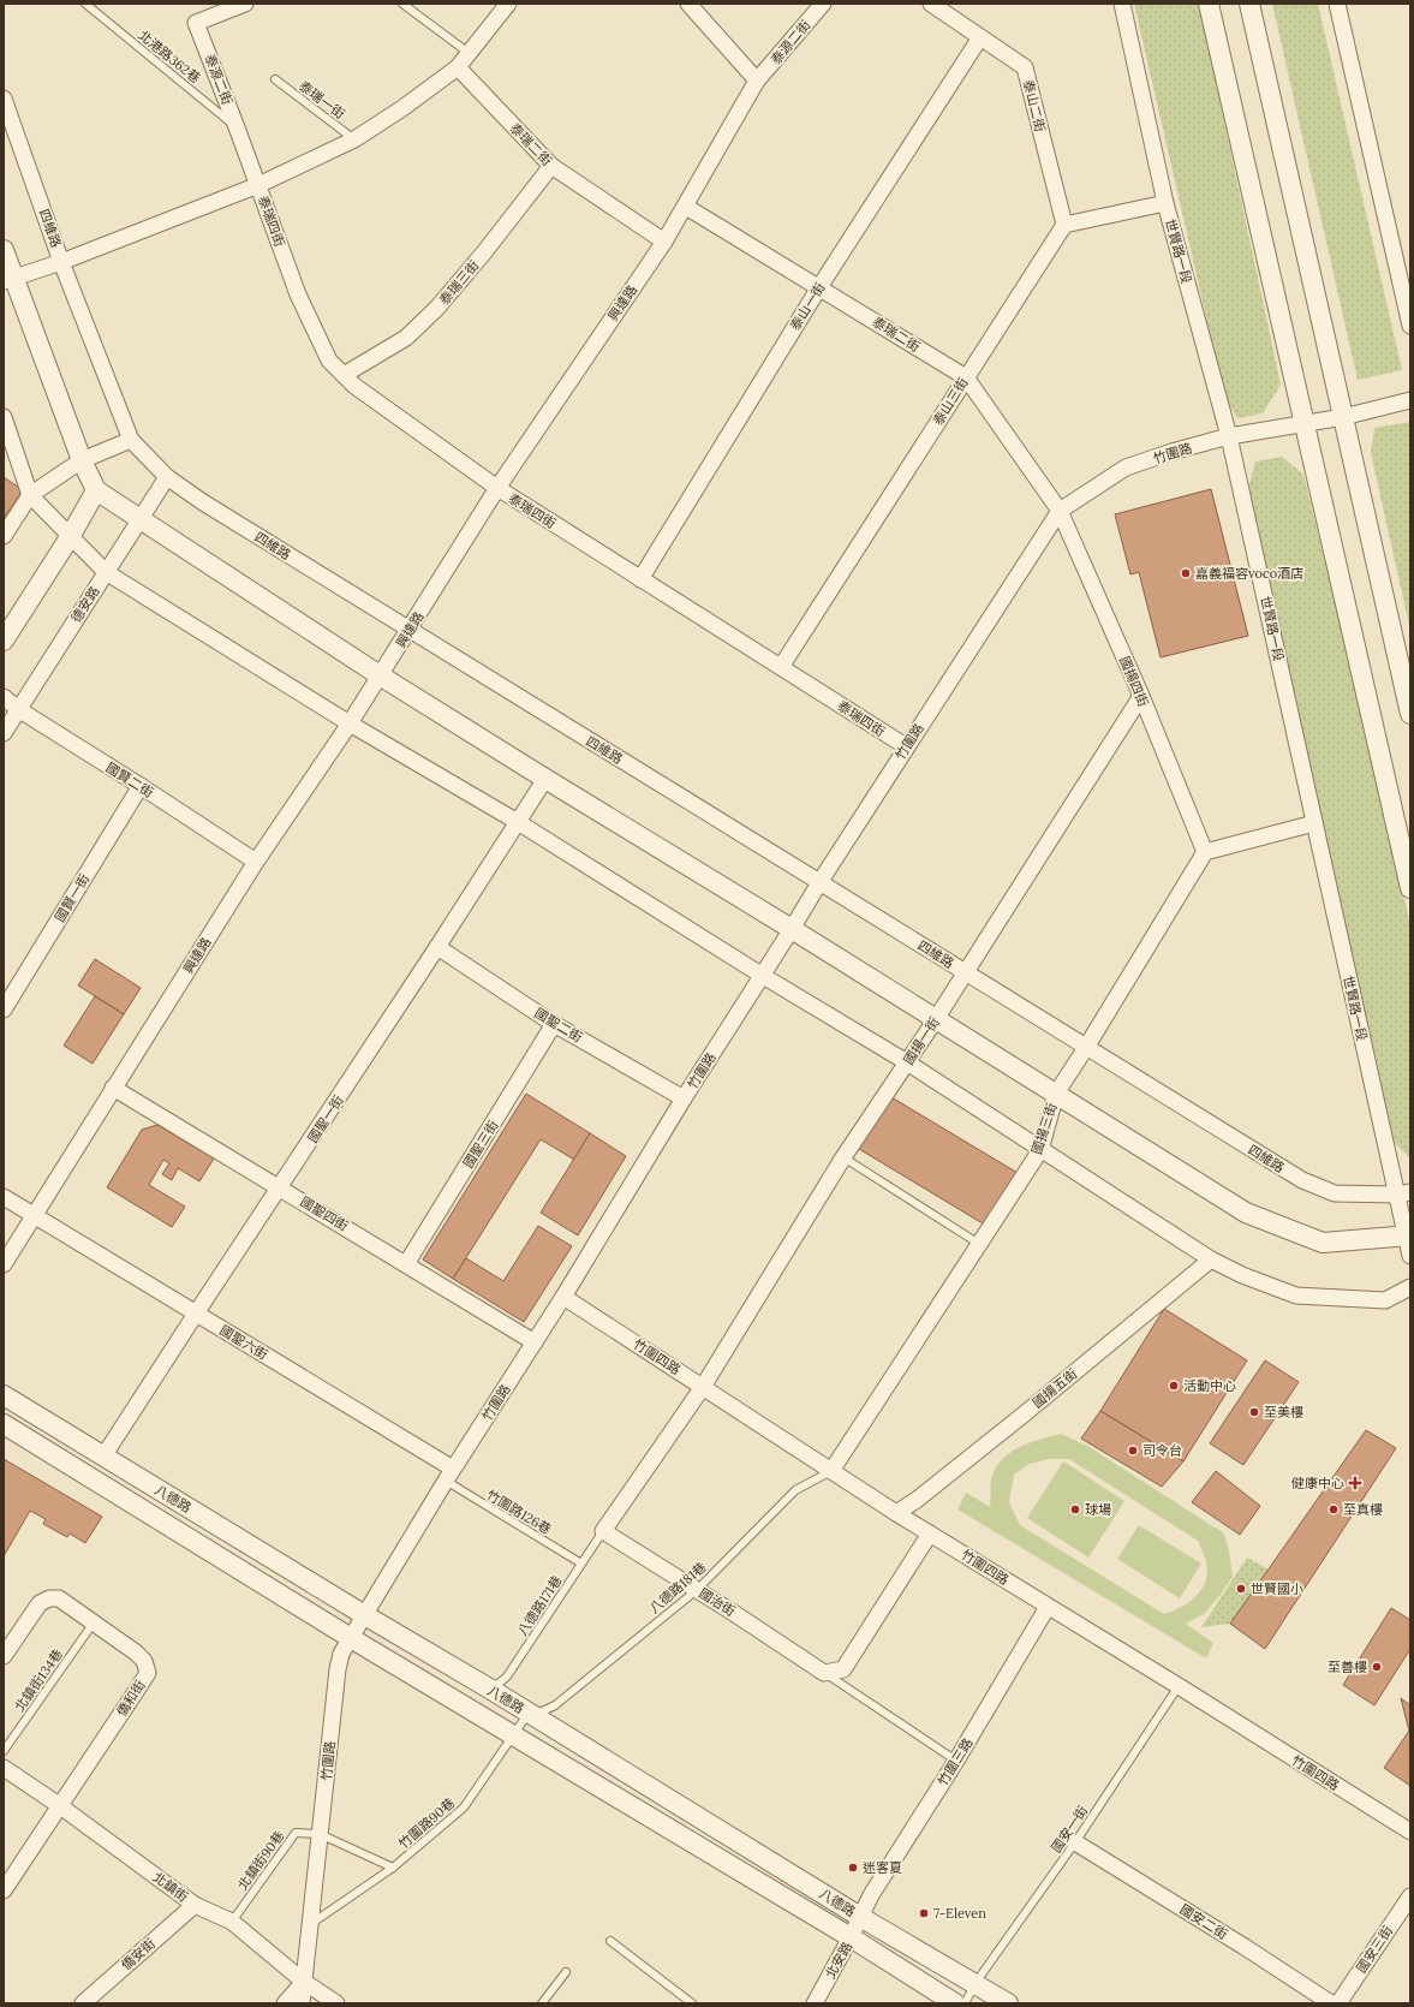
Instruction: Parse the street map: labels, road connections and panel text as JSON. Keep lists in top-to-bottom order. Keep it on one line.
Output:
{"streets":{"street":["泰源二街","泰山二街","泰瑞二街","泰瑞四街","四維路","世賢路一段","泰瑞三街","興達路","泰山一街","泰山三街","竹圍路","德安路","國揚四街","國賢二街","國賢一街","國聖二街","國揚一街","國聖一街","國揚三街","國聖三街","國聖四街","國聖六街","竹圍四路","國揚五街","八德路","國治街","僑和街","竹圍三路","北鎮街","國安二街","國安三街","僑安街","北安路"],"lane":["北港路362巷","泰瑞一街","竹圍路126巷","八德路181巷","八德路171巷","北鎮街134巷","竹圍路90巷","國安一街","北鎮街90巷"]},"crossings":[["泰源二街","北港路362巷"],["泰源二街","泰瑞四街"],["泰源二街","興達路"],["泰山二街","泰山一街"],["泰山二街","泰山三街"],["泰瑞二街","泰瑞三街"],["泰瑞二街","興達路"],["泰瑞二街","泰山一街"],["泰瑞二街","泰山三街"],["泰瑞二街","竹圍路"],["泰瑞二街","國揚四街"],["泰瑞四街","泰瑞三街"],["泰瑞四街","興達路"],["泰瑞四街","泰山一街"],["泰瑞四街","泰山三街"],["泰瑞四街","竹圍路"],["四維路","世賢路一段"],["四維路","興達路"],["四維路","竹圍路"],["四維路","德安路"],["四維路","國揚一街"],["四維路","國揚三街"],["世賢路一段","竹圍路"],["興達路","國賢二街"],["興達路","國聖四街"],["興達路","國聖六街"],["竹圍路","國揚四街"],["竹圍路","國聖二街"],["竹圍路","國聖四街"],["竹圍路","國聖六街"],["竹圍路","竹圍四路"],["竹圍路","八德路"],["竹圍路","竹圍路126巷"],["竹圍路","竹圍路90巷"],["竹圍路","北鎮街90巷"],["竹圍路","北鎮街"],["德安路","國賢二街"],["國揚四街","國揚一街"],["國揚四街","國揚三街"],["國賢二街","國賢一街"],["國聖二街","國聖一街"],["國聖二街","國聖三街"],["國揚一街","竹圍四路"],["國聖一街","國聖四街"],["國聖一街","國聖六街"],["國聖一街","八德路"],["國揚三街","竹圍四路"],["國揚三街","八德路181巷"],["國聖三街","國聖四街"],["國聖六街","竹圍路126巷"],["竹圍四路","國揚五街"],["竹圍四路","八德路181巷"],["竹圍四路","竹圍三路"],["竹圍四路","國安一街"],["八德路","八德路181巷"],["八德路","八德路171巷"],["八德路","竹圍三路"],["八德路","竹圍路90巷"],["八德路","國安一街"],["八德路","北安路"],["竹圍路126巷","八德路171巷"],["八德路181巷","國治街"],["八德路181巷","竹圍路90巷"],["國治街","八德路171巷"],["北鎮街134巷","僑和街"],["僑和街","北鎮街"],["竹圍三路","北安路"],["國安一街","國安二街"],["北鎮街90巷","北鎮街"],["北鎮街","僑安街"]],"places":{"other":["嘉義福容voco酒店","活動中心","至美樓","司令台","球場","至真樓","世賢國小","至善樓","迷客夏","7-Eleven"],"health":["健康中心"]}}
